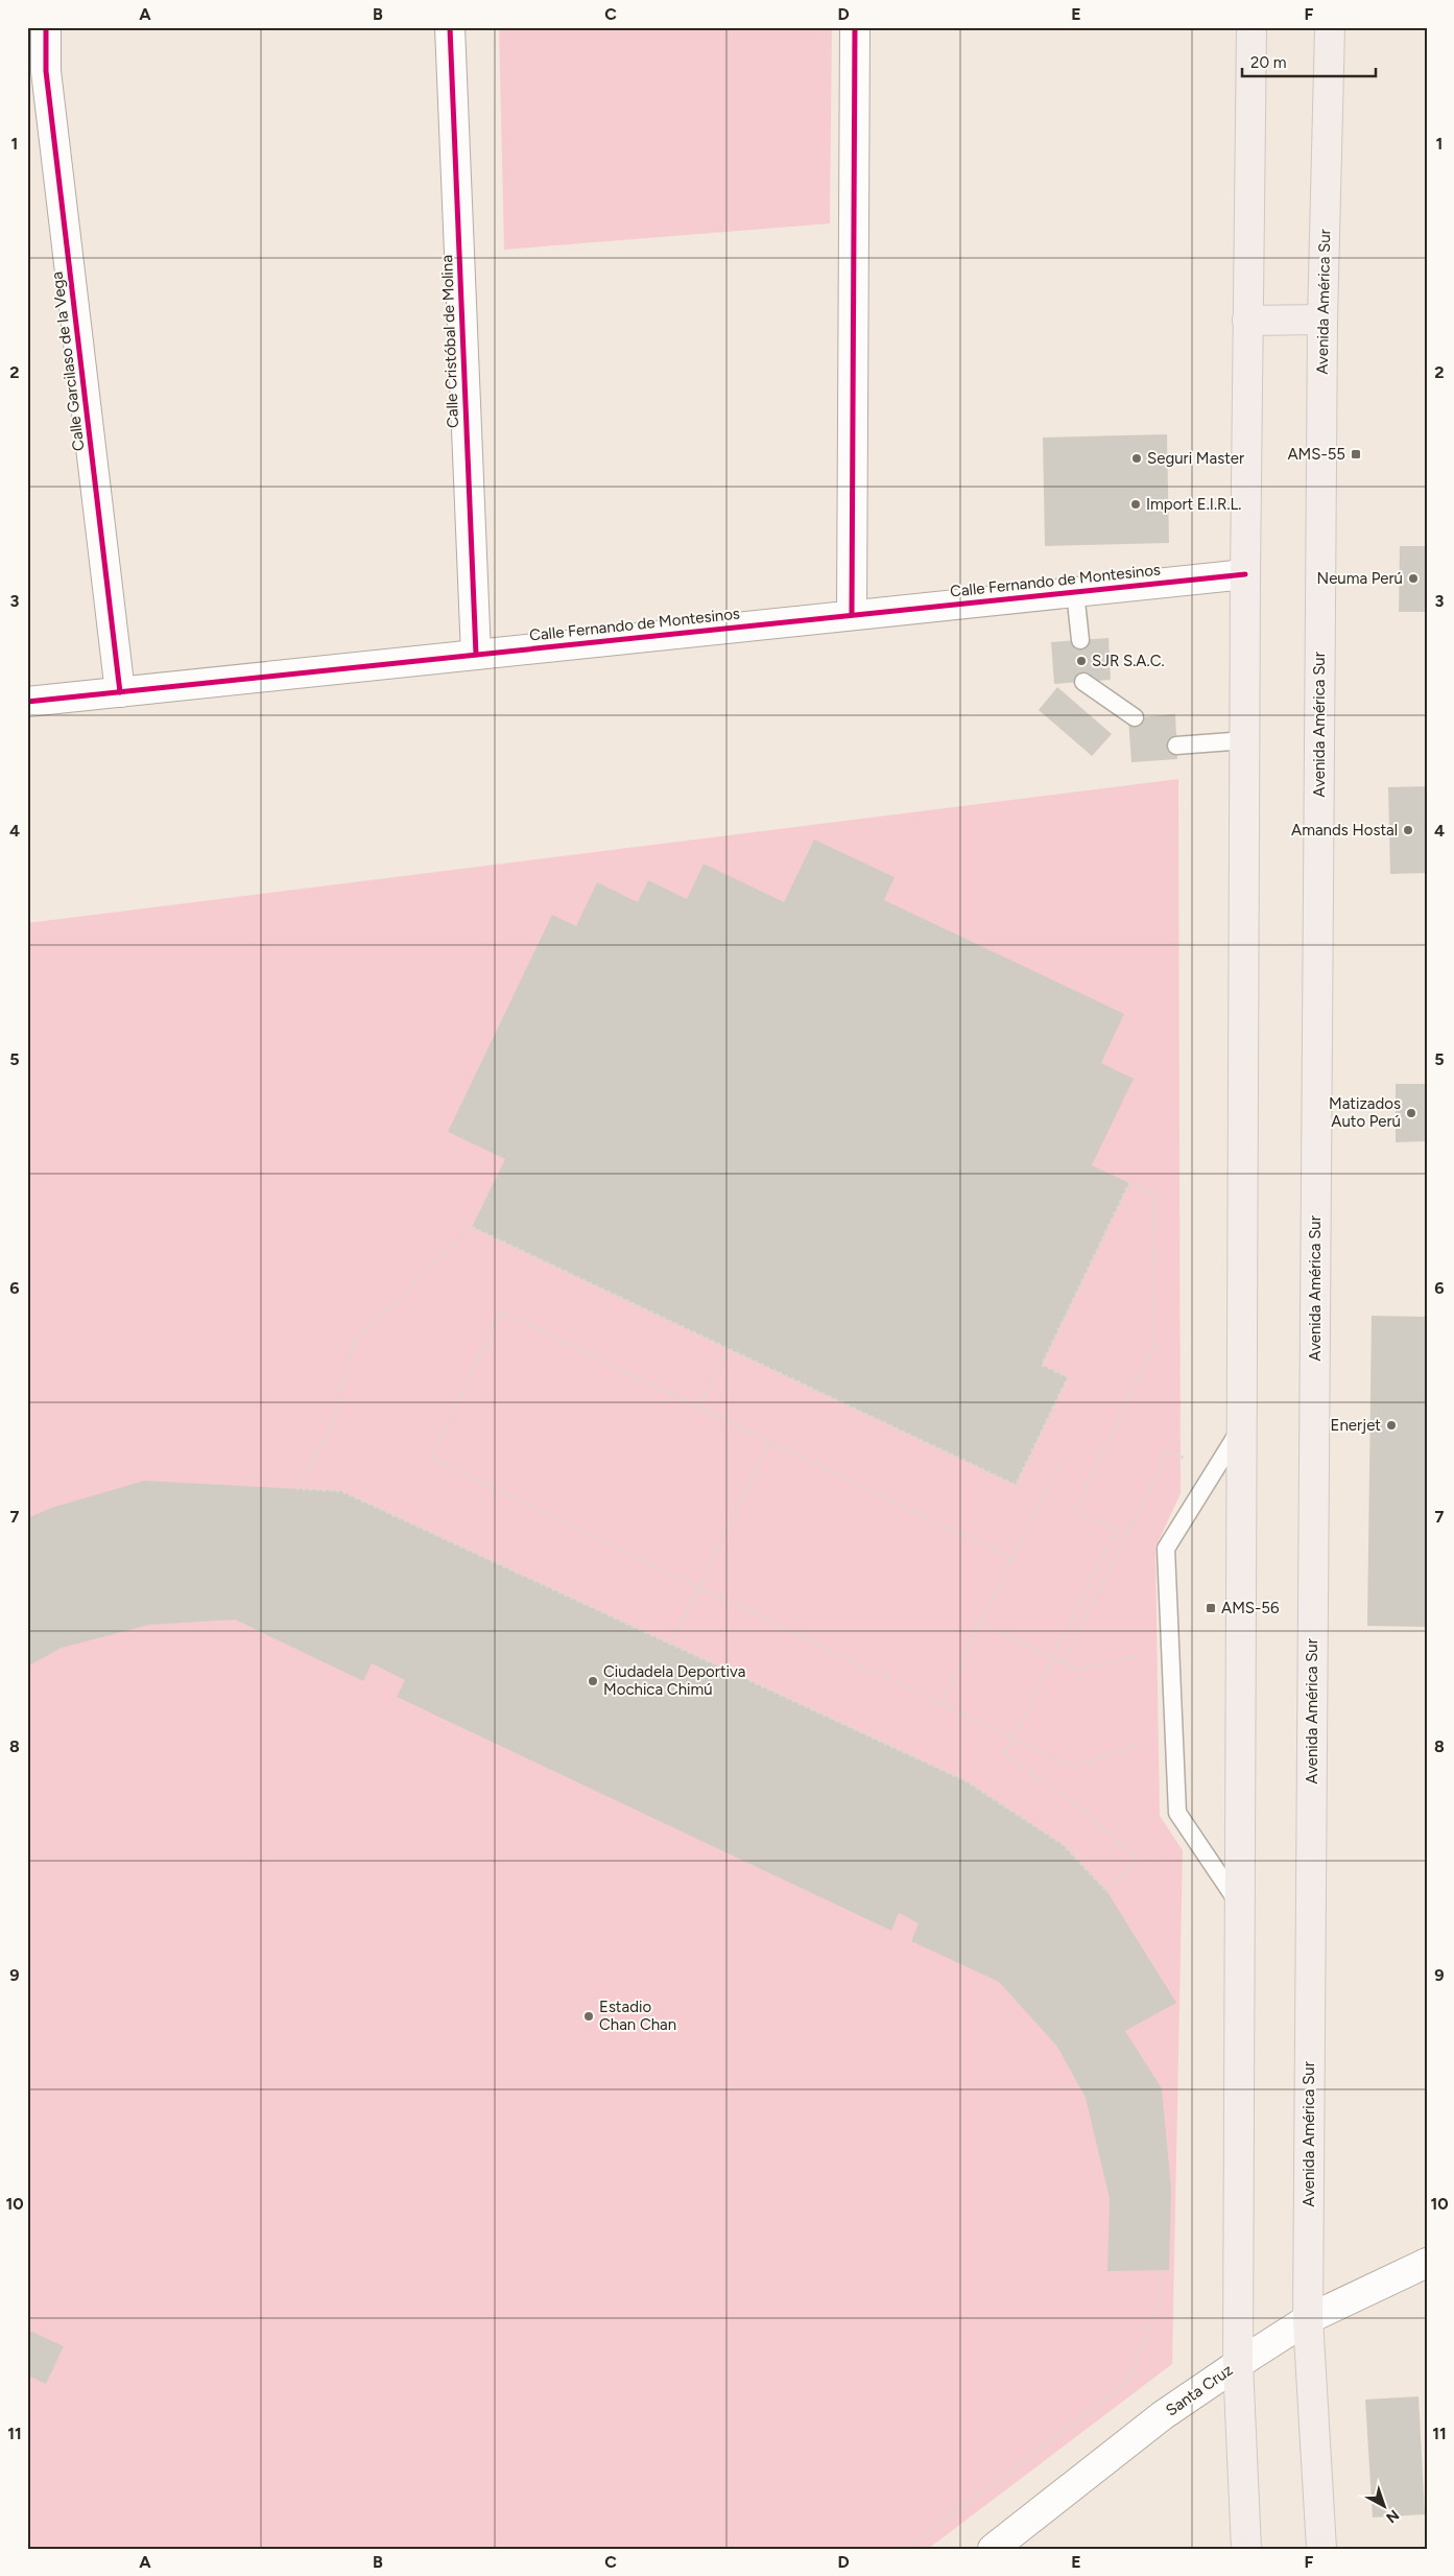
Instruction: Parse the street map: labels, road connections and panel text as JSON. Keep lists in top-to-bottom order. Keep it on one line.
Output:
{"streets":{"main road":["Avenida América Sur"],"street":["Calle Cristóbal de Molina","Calle Garcilaso de la Vega","Calle Fernando de Montesinos","Santa Cruz"]},"crossings":[["Avenida América Sur","Santa Cruz"],["Calle Cristóbal de Molina","Calle Fernando de Montesinos"],["Calle Garcilaso de la Vega","Calle Fernando de Montesinos"]],"places":{"transit":["AMS-55","AMS-56"],"other":["Seguri Master","Import E.I.R.L.","Neuma Perú","SJR S.A.C.","Amands Hostal","Matizados Auto Perú","Enerjet","Ciudadela Deportiva Mochica Chimú","Estadio Chan Chan"]},"scale_bar":"20 m","north":"bottom right","grid":{"columns":["A","B","C","D","E","F"],"rows":["1","2","3","4","5","6","7","8","9","10","11"]}}
